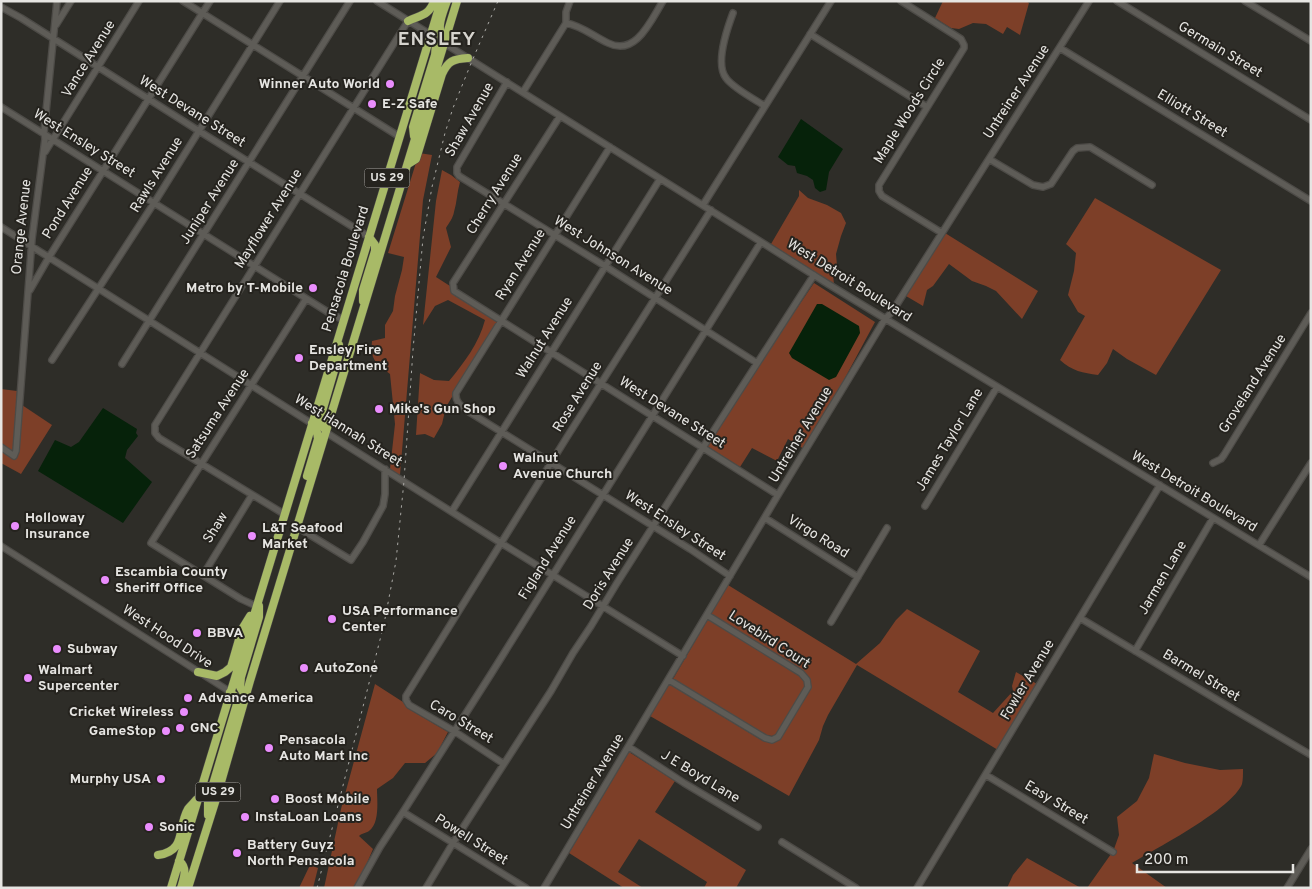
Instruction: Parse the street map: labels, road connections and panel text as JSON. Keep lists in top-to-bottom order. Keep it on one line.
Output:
{"streets":{"highway":["US 29","Pensacola Boulevard"],"street":["Germain Street","Vance Avenue","Untreiner Avenue","Maple Woods Circle","West Devane Street","Elliott Street","Shaw Avenue","West Ensley Street","Rawls Avenue","Cherry Avenue","Juniper Avenue","Pond Avenue","Mayflower Avenue","Orange Avenue","West Johnson Avenue","Ryan Avenue","West Detroit Boulevard","Walnut Avenue","Groveland Avenue","Rose Avenue","Satsuma Avenue","West Hannah Street","James Taylor Lane","Shaw","Virgo Road","Figland Avenue","Doris Avenue","Jarmen Lane","West Hood Drive","Lovebird Court","Barmel Street","Fowler Avenue","Caro Street","J E Boyd Lane","Easy Street","Powell Street"]},"crossings":[["Vance Avenue","West Devane Street"],["Vance Avenue","West Ensley Street"],["Vance Avenue","Orange Avenue"],["Untreiner Avenue","Maple Woods Circle"],["Untreiner Avenue","West Devane Street"],["Untreiner Avenue","Elliott Street"],["Untreiner Avenue","West Ensley Street"],["Untreiner Avenue","West Detroit Boulevard"],["Untreiner Avenue","West Hannah Street"],["Untreiner Avenue","Virgo Road"],["Untreiner Avenue","Lovebird Court"],["Untreiner Avenue","J E Boyd Lane"],["West Devane Street","Rawls Avenue"],["West Devane Street","Cherry Avenue"],["West Devane Street","Juniper Avenue"],["West Devane Street","Pond Avenue"],["West Devane Street","Mayflower Avenue"],["West Devane Street","Orange Avenue"],["West Devane Street","Ryan Avenue"],["West Devane Street","Pensacola Boulevard"],["West Devane Street","Walnut Avenue"],["West Devane Street","Rose Avenue"],["West Devane Street","Figland Avenue"],["West Devane Street","Doris Avenue"],["Shaw Avenue","West Johnson Avenue"],["Shaw Avenue","West Detroit Boulevard"],["West Ensley Street","Rawls Avenue"],["West Ensley Street","Juniper Avenue"],["West Ensley Street","Pond Avenue"],["West Ensley Street","Mayflower Avenue"],["West Ensley Street","Orange Avenue"],["West Ensley Street","Ryan Avenue"],["West Ensley Street","Pensacola Boulevard"],["West Ensley Street","Walnut Avenue"],["West Ensley Street","Rose Avenue"],["West Ensley Street","Satsuma Avenue"],["West Ensley Street","Figland Avenue"],["West Ensley Street","Doris Avenue"],["Rawls Avenue","West Hannah Street"],["Cherry Avenue","West Johnson Avenue"],["Cherry Avenue","West Detroit Boulevard"],["Juniper Avenue","West Hannah Street"],["Pond Avenue","Orange Avenue"],["Pond Avenue","West Hannah Street"],["Mayflower Avenue","West Detroit Boulevard"],["Mayflower Avenue","Satsuma Avenue"],["Mayflower Avenue","West Hannah Street"],["Orange Avenue","West Hannah Street"],["West Johnson Avenue","Ryan Avenue"],["West Johnson Avenue","Walnut Avenue"],["West Johnson Avenue","Rose Avenue"],["West Johnson Avenue","Figland Avenue"],["West Johnson Avenue","Doris Avenue"],["Ryan Avenue","West Detroit Boulevard"],["Pensacola Boulevard","West Detroit Boulevard"],["Pensacola Boulevard","West Hannah Street"],["Pensacola Boulevard","West Hood Drive"],["West Detroit Boulevard","Walnut Avenue"],["West Detroit Boulevard","Rose Avenue"],["West Detroit Boulevard","James Taylor Lane"],["West Detroit Boulevard","Figland Avenue"],["West Detroit Boulevard","Doris Avenue"],["West Detroit Boulevard","Jarmen Lane"],["West Detroit Boulevard","Fowler Avenue"],["Walnut Avenue","West Hannah Street"],["Rose Avenue","West Hannah Street"],["Rose Avenue","Caro Street"],["Satsuma Avenue","West Hannah Street"],["Satsuma Avenue","Shaw"],["West Hannah Street","Figland Avenue"],["West Hannah Street","Doris Avenue"],["Figland Avenue","Caro Street"],["Figland Avenue","Powell Street"],["Doris Avenue","Caro Street"],["Doris Avenue","Powell Street"],["Jarmen Lane","Barmel Street"],["Barmel Street","Fowler Avenue"],["Fowler Avenue","Easy Street"]],"districts":["ENSLEY"],"places":["Winner Auto World","E-Z Safe","Metro by T-Mobile","Ensley Fire Department","Mike's Gun Shop","Walnut Avenue Church","Holloway Insurance","L&T Seafood Market","Escambia County Sheriff Office","USA Performance Center","BBVA","Subway","AutoZone","Walmart Supercenter","Advance America","Cricket Wireless","GNC","GameStop","Pensacola Auto Mart Inc","Murphy USA","Boost Mobile","InstaLoan Loans","Sonic","Battery Guyz North Pensacola"],"scale_bar":"200 m"}
